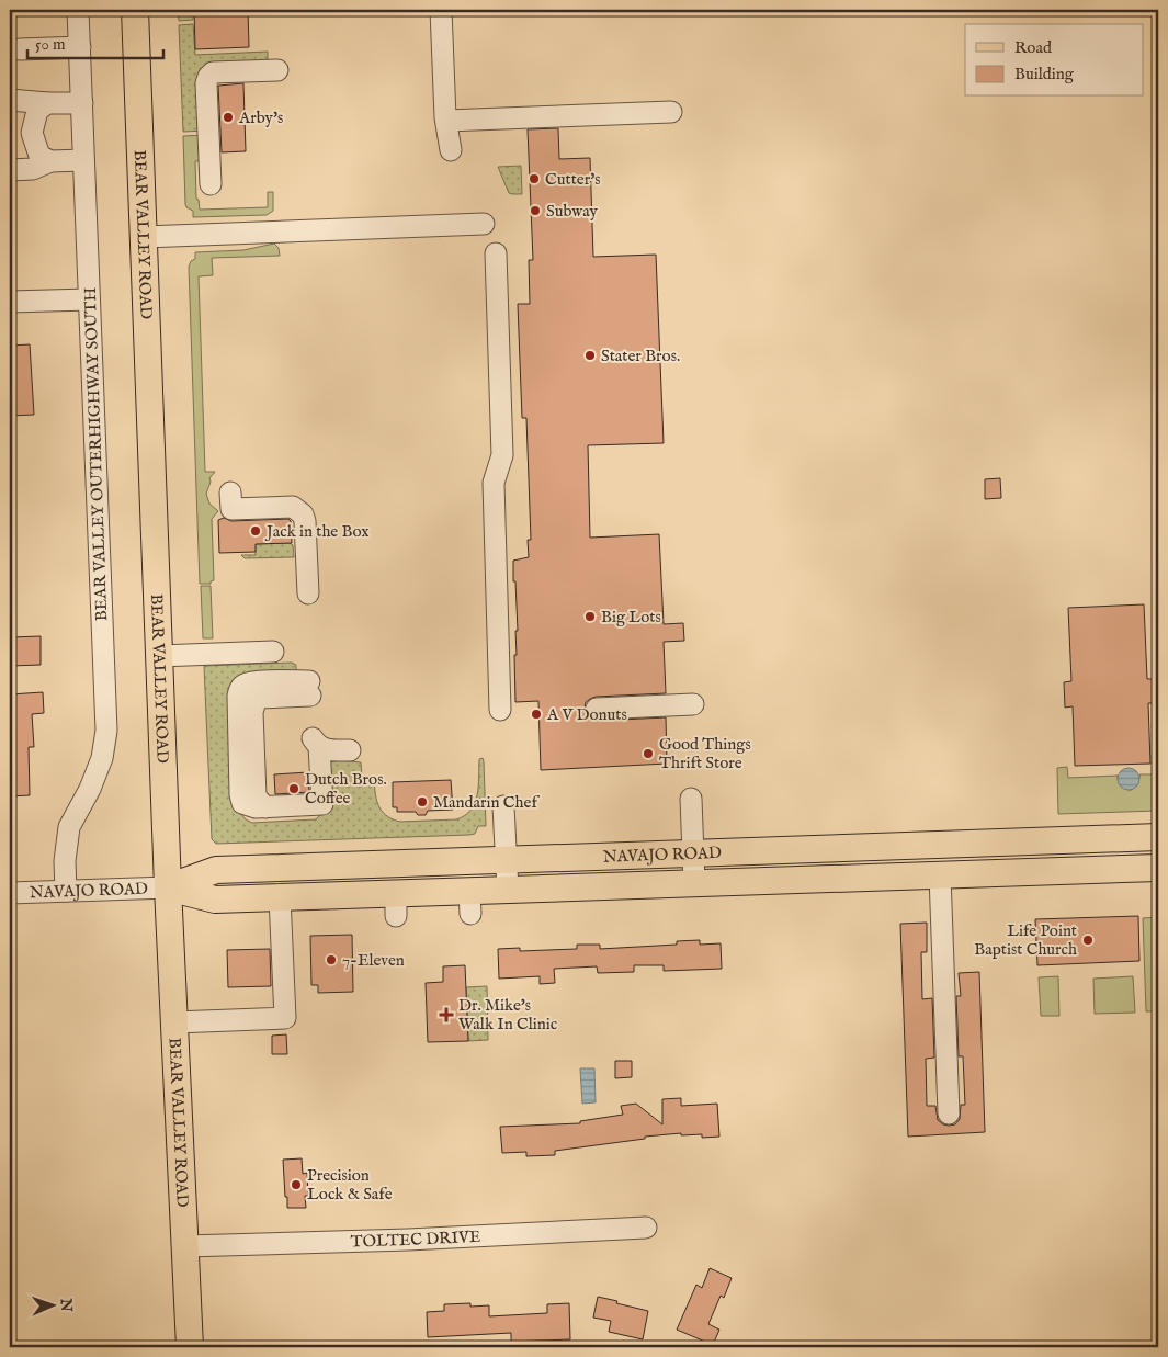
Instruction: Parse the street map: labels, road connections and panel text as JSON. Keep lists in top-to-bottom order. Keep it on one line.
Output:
{"streets":{"main road":["BEAR VALLEY ROAD","NAVAJO ROAD"],"street":["BEAR VALLEY OUTERHIGHWAY SOUTH","TOLTEC DRIVE"]},"crossings":[["BEAR VALLEY ROAD","NAVAJO ROAD"],["BEAR VALLEY ROAD","TOLTEC DRIVE"],["BEAR VALLEY OUTERHIGHWAY SOUTH","NAVAJO ROAD"]],"places":{"other":["Arby's","Cutter's","Subway","Stater Bros.","Jack in the Box","Big Lots","A V Donuts","Good Things Thrift Store","Dutch Bros. Coffee","Mandarin Chef","Life Point Baptist Church","7-Eleven","Precision Lock & Safe"],"health":["Dr. Mike's Walk In Clinic"]},"legend":["Road","Building"],"scale_bar":"50 m","north":"right"}
